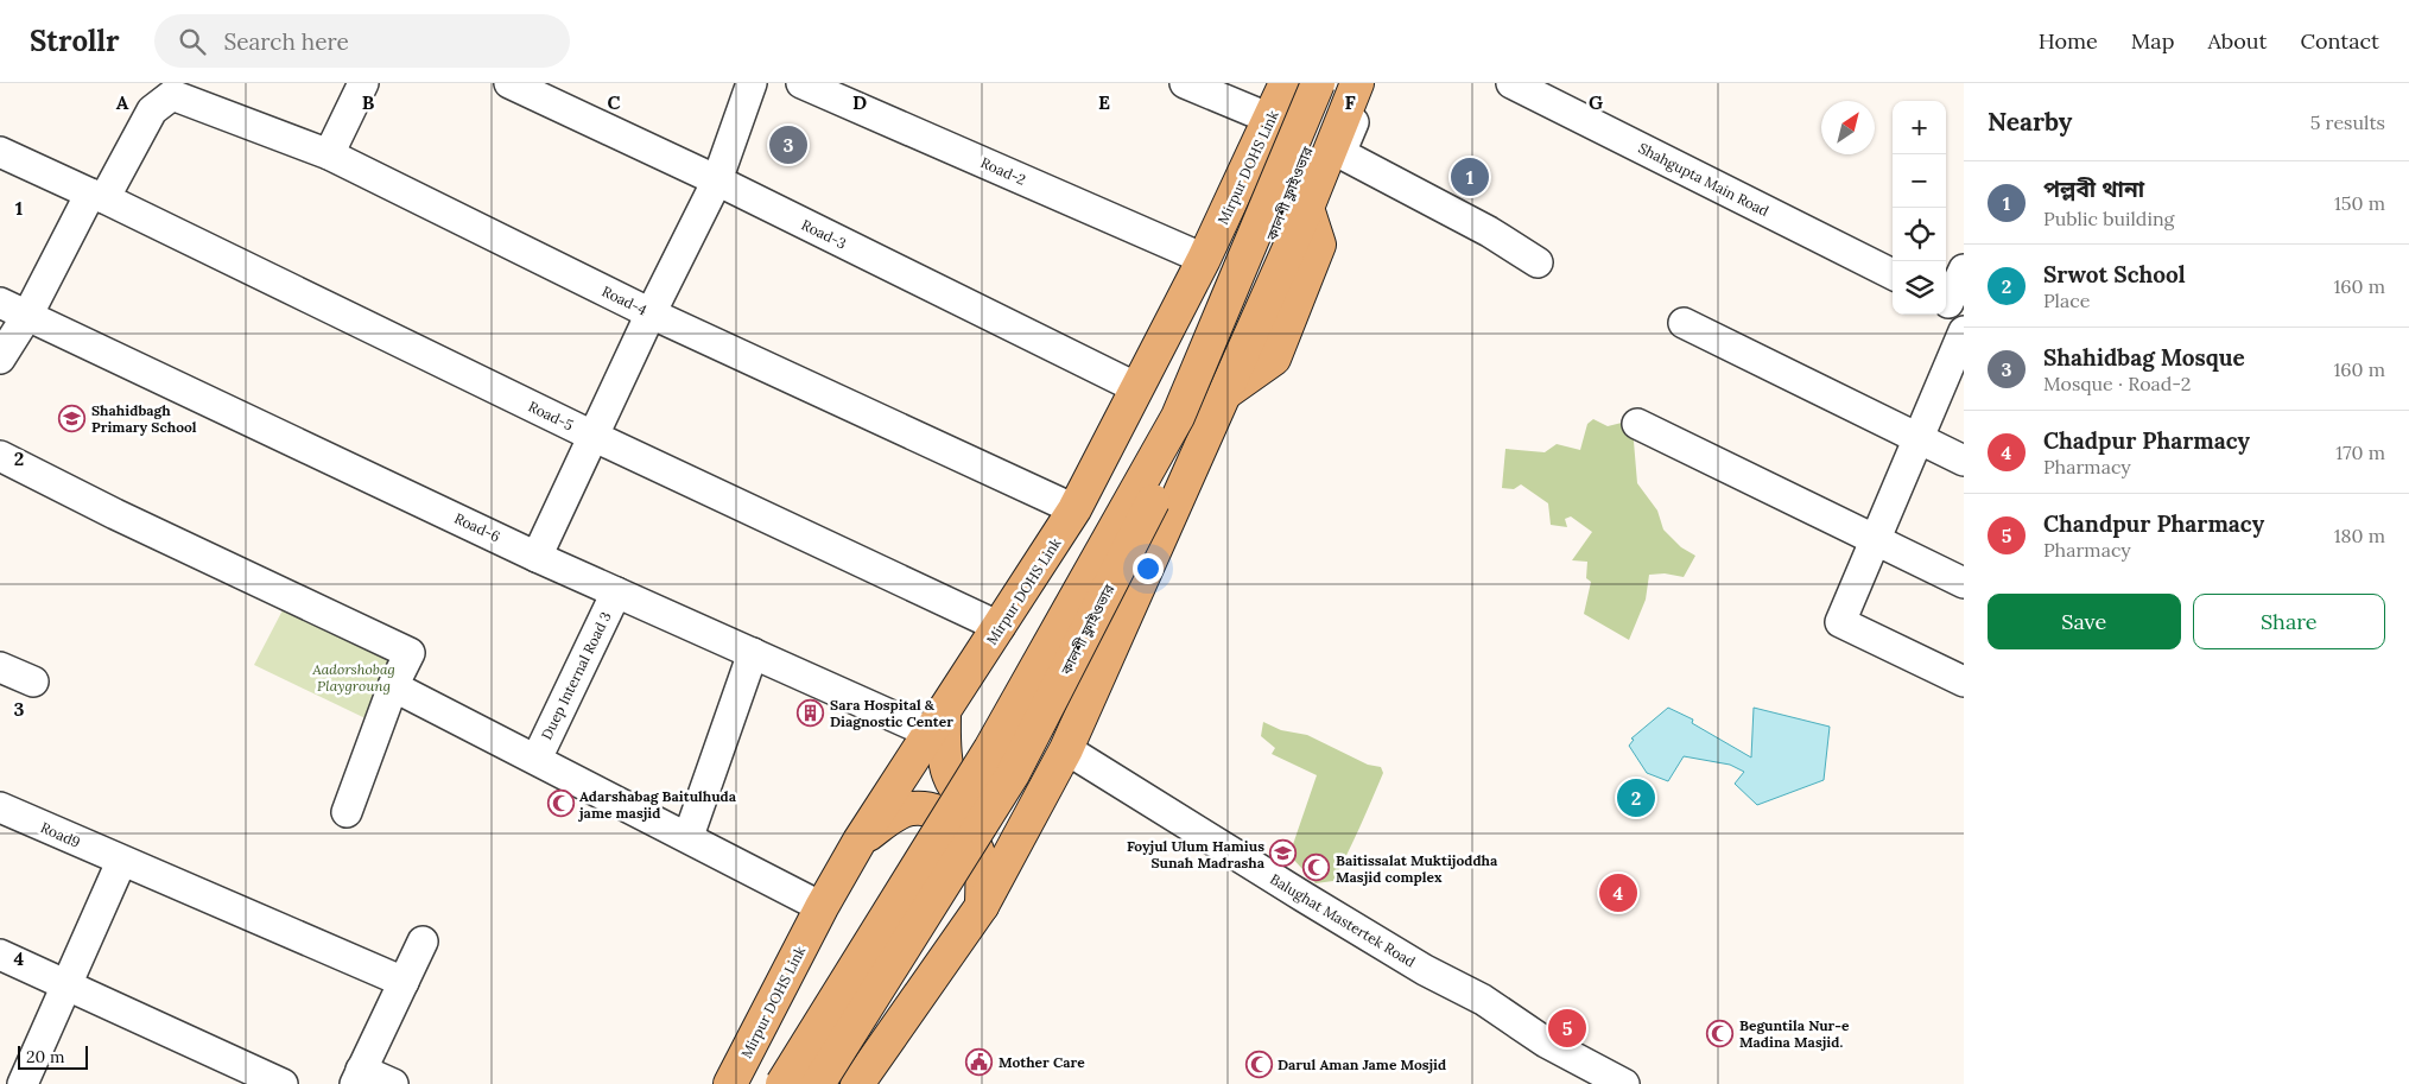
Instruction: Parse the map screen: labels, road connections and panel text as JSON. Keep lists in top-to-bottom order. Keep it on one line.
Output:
{"streets":{"main road":["Mirpur DOHS Link","কালশী ফ্লাইওভার"],"street":["Road-2","Shahgupta Main Road","Road-3","Road-4","Road-5","Road-6","Duep Internal Road 3","Road9","Balughat Mastertek Road"]},"crossings":[["Mirpur DOHS Link","Road-2"],["Mirpur DOHS Link","Road-3"],["Mirpur DOHS Link","Road-4"],["Mirpur DOHS Link","Road-5"],["Mirpur DOHS Link","Road-6"],["Road-4","Road-5"],["Road-6","Duep Internal Road 3"]],"parks":["Aadorshobag Playgroung"],"places":{"school or university":["Shahidbagh Primary School","Foyjul Ulum Hamius Sunah Madrasha"],"building":["Sara Hospital & Diagnostic Center"],"mosque":["Adarshabag Baitulhuda jame masjid","Baitissalat Muktijoddha Masjid complex","Beguntila Nur-e Madina Masjid.","Darul Aman Jame Mosjid"],"public building":["Mother Care"]},"scale_bar":"20 m","north":"top right","page":{"header":"Strollr","search":"Search here","nav":["Home","Map","About","Contact"],"heading":["Nearby","5 results"],"map_buttons":["+","−"],"pins":["3","1","2","4","5"],"list":[{"mark":"1","name":"পল্লবী থানা","note":"Public building","value":"150 m"},{"mark":"2","name":"Srwot School","note":"Place","value":"160 m"},{"mark":"3","name":"Shahidbag Mosque","note":"Mosque · Road-2","value":"160 m"},{"mark":"4","name":"Chadpur Pharmacy","note":"Pharmacy","value":"170 m"},{"mark":"5","name":"Chandpur Pharmacy","note":"Pharmacy","value":"180 m"}],"buttons":["Save","Share"],"scale":"20 m"},"grid":{"columns":["A","B","C","D","E","F","G"],"rows":["1","2","3","4"]}}
